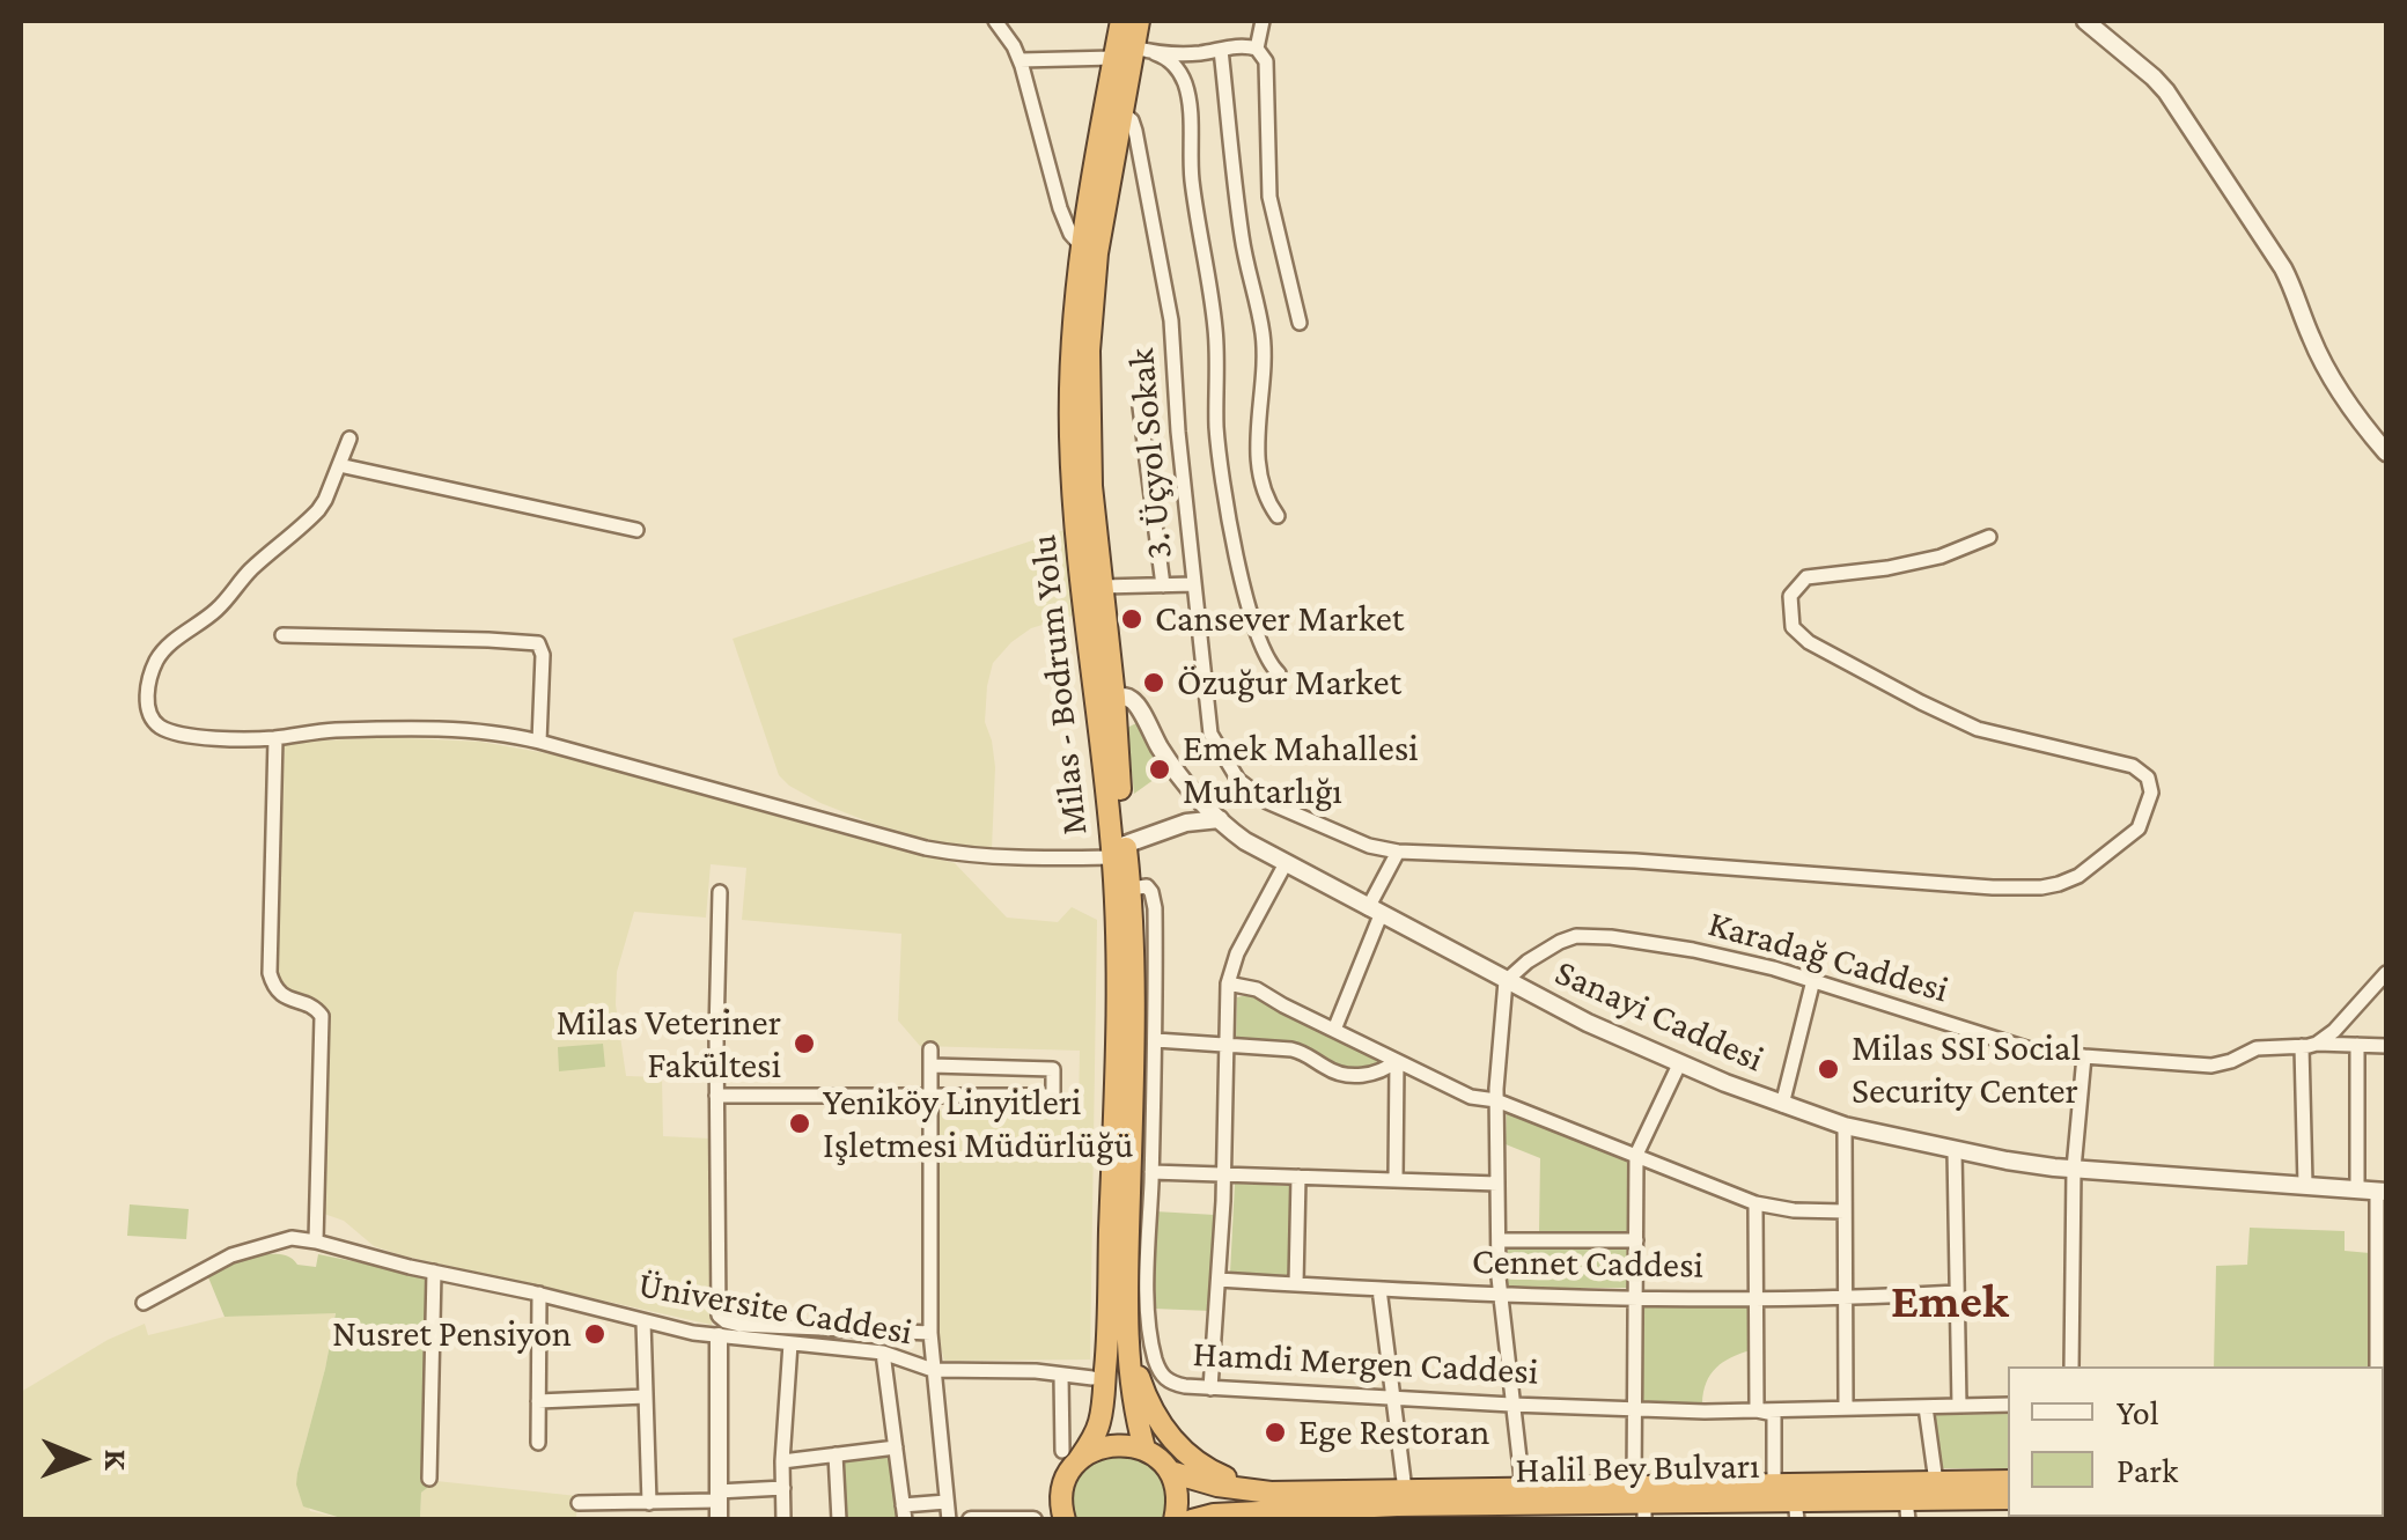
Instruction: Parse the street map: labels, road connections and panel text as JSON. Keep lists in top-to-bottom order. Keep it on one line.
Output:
{"streets":{"highway":["Milas - Bodrum Yolu","Halil Bey Bulvarı"],"street":["3. Üçyol Sokak","Karadağ Caddesi","Sanayi Caddesi","Cennet Caddesi","Üniversite Caddesi","Hamdi Mergen Caddesi"]},"crossings":[["3. Üçyol Sokak","Milas - Bodrum Yolu"],["Milas - Bodrum Yolu","Sanayi Caddesi"],["Milas - Bodrum Yolu","Hamdi Mergen Caddesi"],["Karadağ Caddesi","Sanayi Caddesi"]],"districts":["Emek"],"places":["Cansever Market","Özuğur Market","Emek Mahallesi Muhtarlığı","Milas Veteriner Fakültesi","Milas SSI Social Security Center","Yeniköy Linyitleri Işletmesi Müdürlüğü","Nusret Pensiyon","Ege Restoran"],"legend":["Yol","Park"],"north":"right"}
